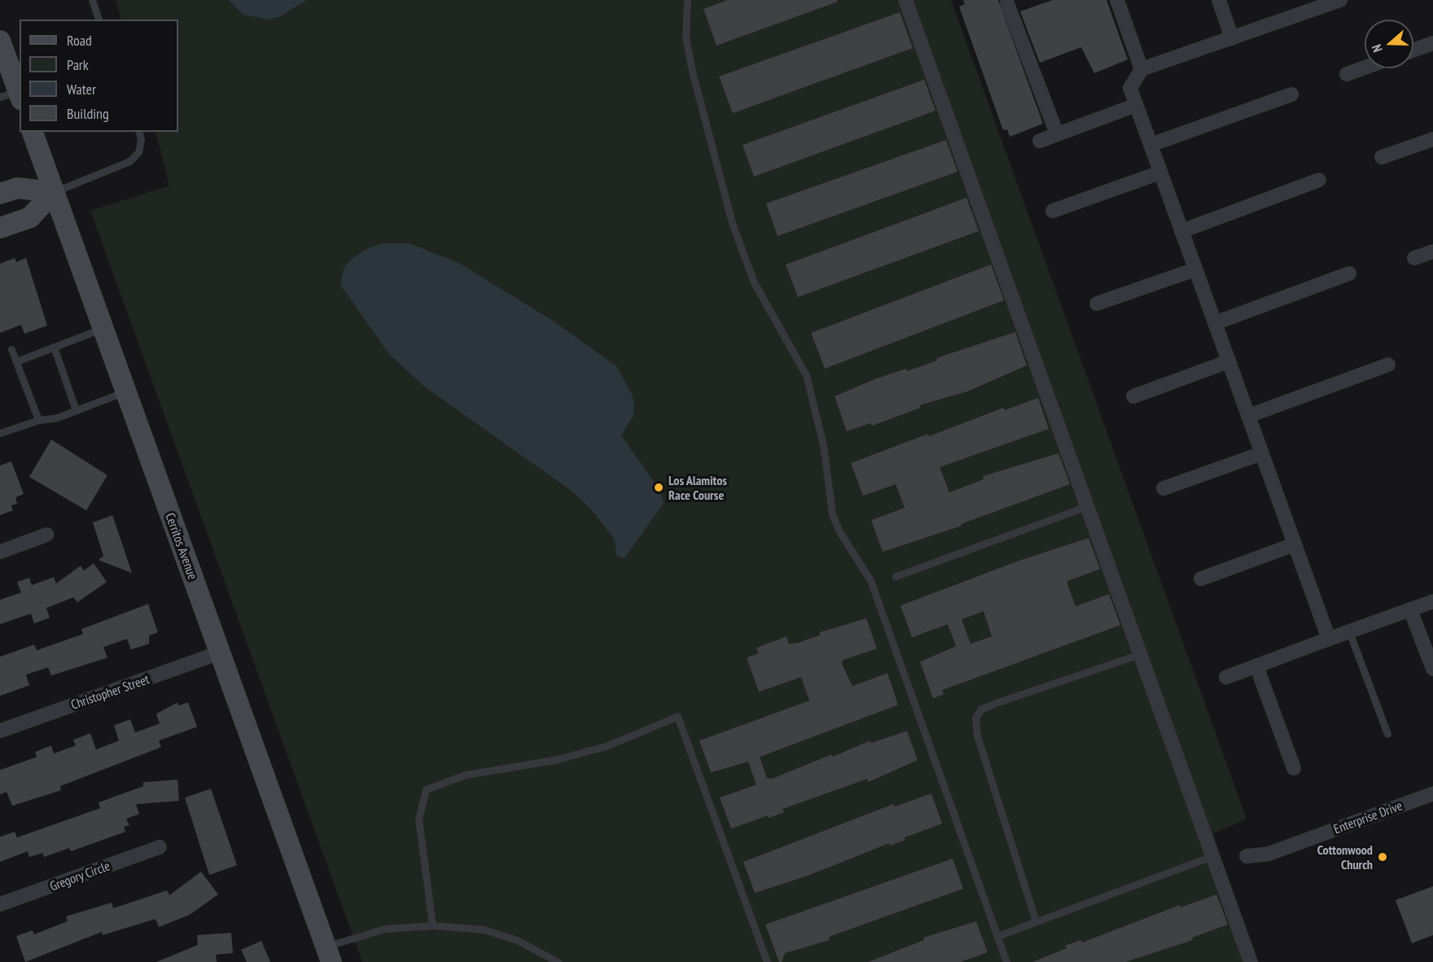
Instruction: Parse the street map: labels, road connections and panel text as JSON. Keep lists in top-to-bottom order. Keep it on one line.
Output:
{"streets":{"main road":["Cerritos Avenue"],"street":["Christopher Street","Enterprise Drive","Gregory Circle"]},"crossings":[["Cerritos Avenue","Christopher Street"]],"places":["Los Alamitos Race Course","Cottonwood Church"],"legend":["Road","Park","Water","Building"],"north":"left"}
